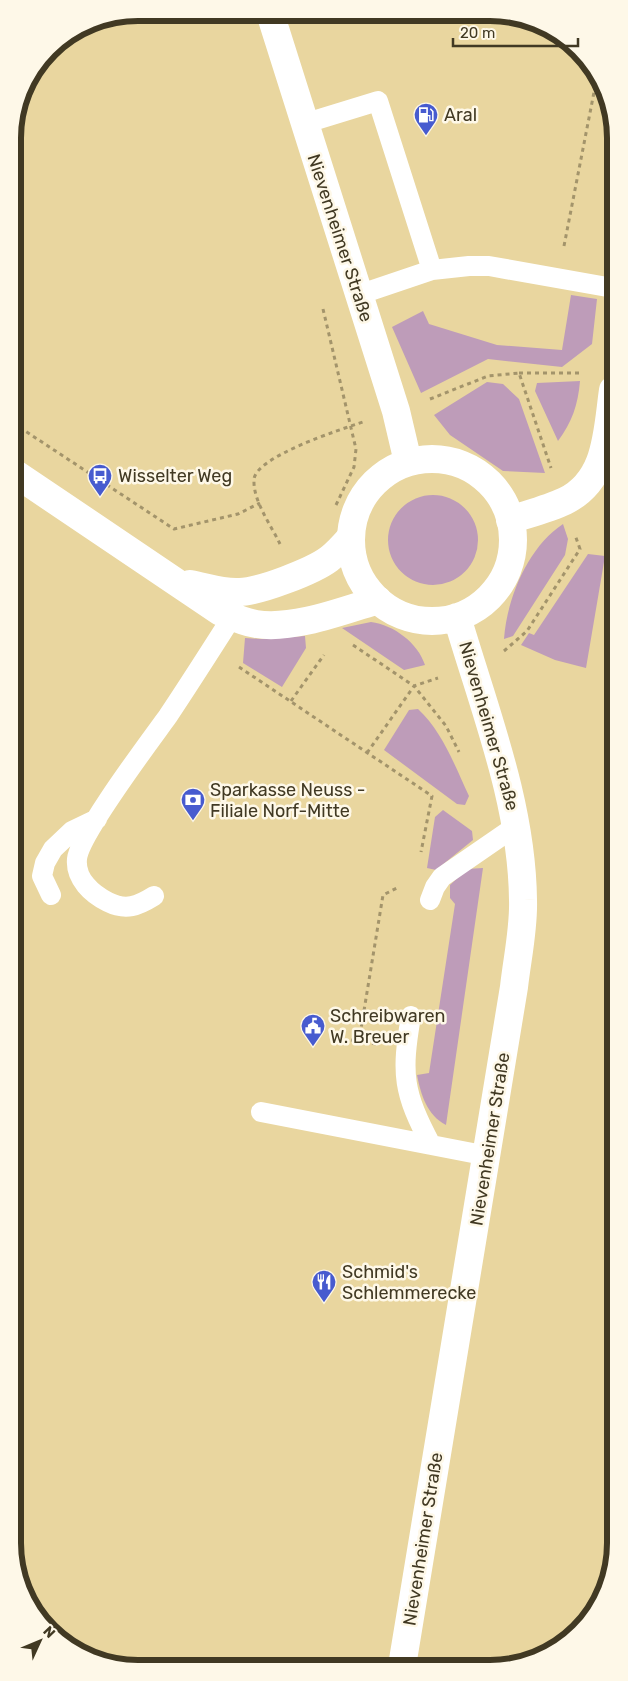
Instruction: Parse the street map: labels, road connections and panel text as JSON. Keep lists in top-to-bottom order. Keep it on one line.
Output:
{"streets":{"main road":["Nievenheimer Straße"]},"places":{"fuel station":["Aral"],"bus stop":["Wisselter Weg"],"bank":["Sparkasse Neuss - Filiale Norf-Mitte"],"public building":["Schreibwaren W. Breuer"],"restaurant":["Schmid's Schlemmerecke"]},"scale_bar":"20 m","north":"top right"}
